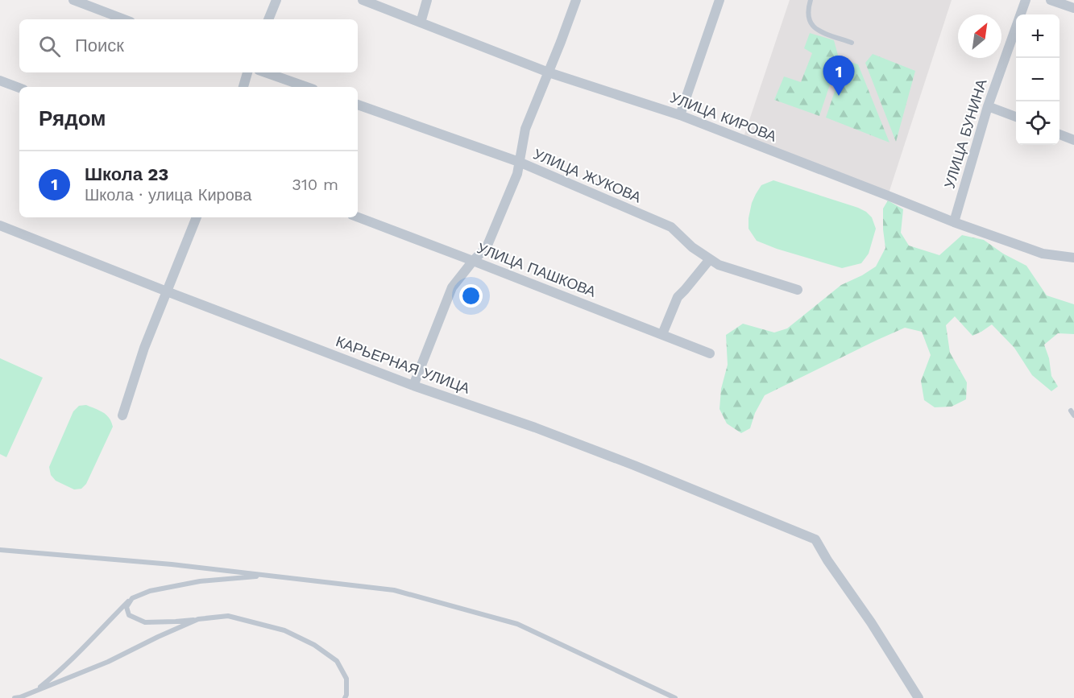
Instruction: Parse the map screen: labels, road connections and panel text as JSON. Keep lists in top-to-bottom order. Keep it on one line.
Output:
{"streets":{"street":["УЛИЦА КИРОВА","УЛИЦА БУНИНА","УЛИЦА ЖУКОВА","УЛИЦА ПАШКОВА","КАРЬЕРНАЯ УЛИЦА"]},"crossings":[["УЛИЦА КИРОВА","УЛИЦА БУНИНА"]],"north":"top right","page":{"map_buttons":["+","−"],"search":"Поиск","pins":"1","heading":"Рядом","list":[{"mark":"1","name":"Школа 23","note":"Школа · улица Кирова","value":"310 m"}]}}
